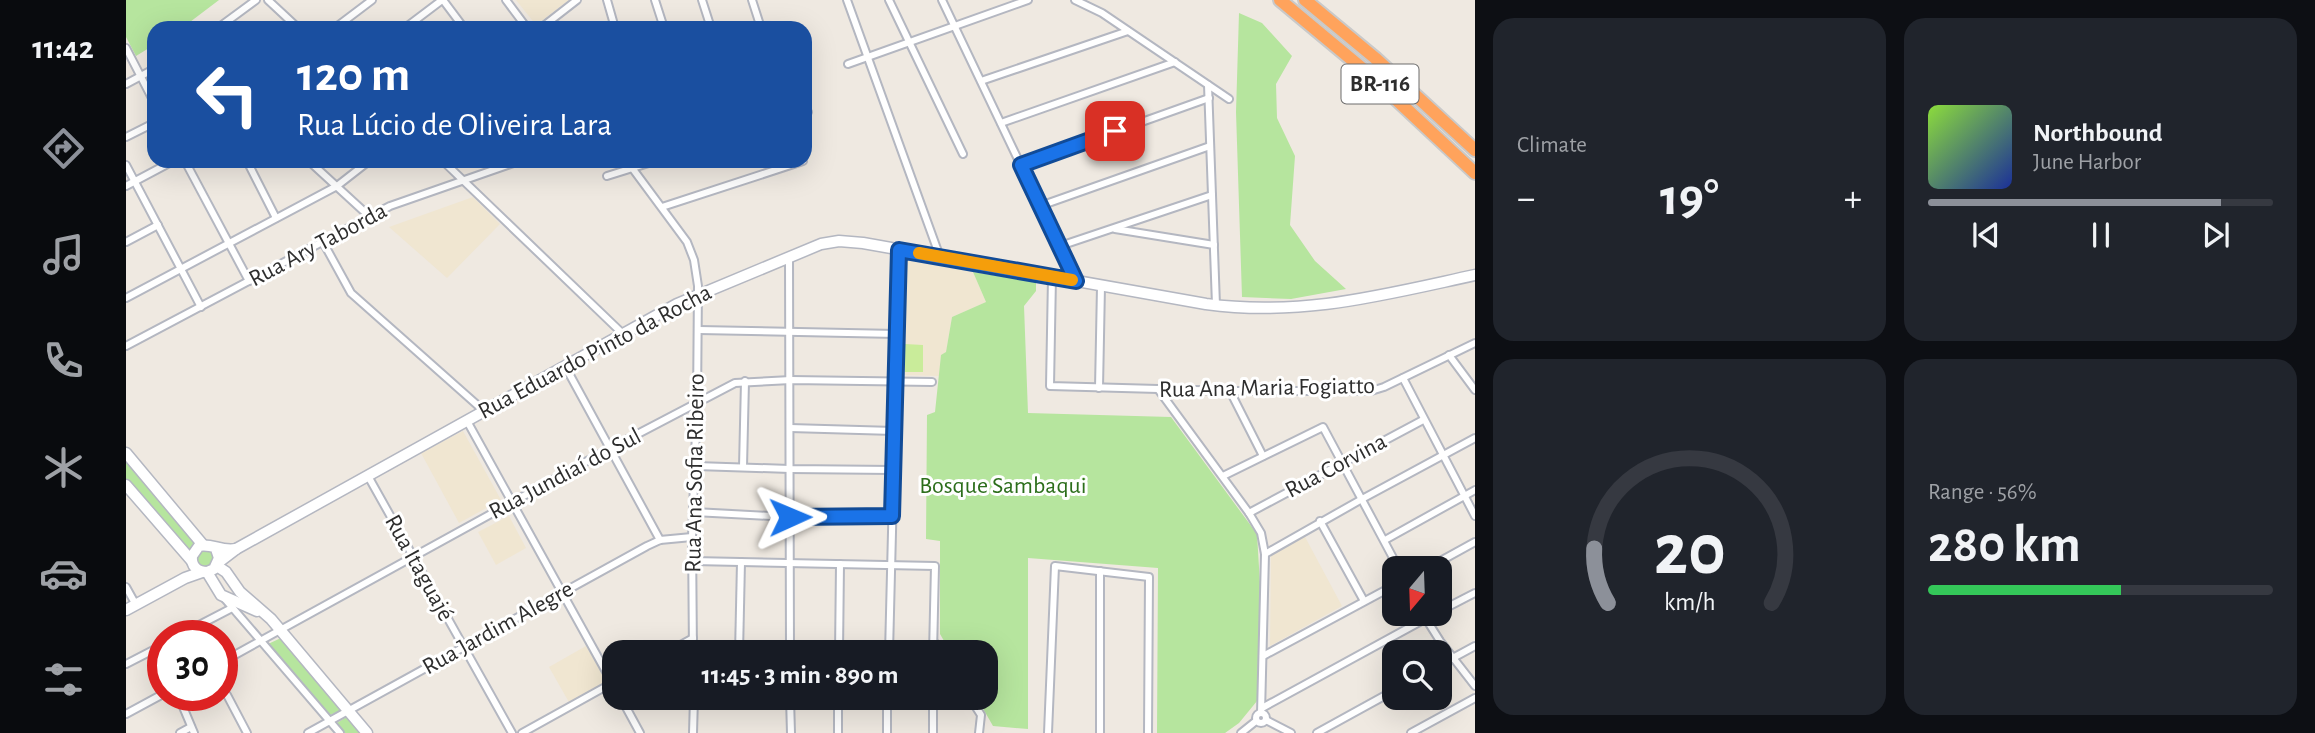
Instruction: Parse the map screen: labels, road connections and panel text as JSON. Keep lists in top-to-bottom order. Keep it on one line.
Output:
{"streets":{"highway":["BR-116"],"main road":["Rua Eduardo Pinto da Rocha"],"street":["Rua Ary Taborda","Rua Ana Maria Fogiatto","Rua Corvina","Rua Ana Sofia Ribeiro","Rua Jundiaí do Sul","Rua Itaguajé","Rua Jardim Alegre"]},"crossings":[["Rua Eduardo Pinto da Rocha","Rua Ana Maria Fogiatto"],["Rua Eduardo Pinto da Rocha","Rua Ana Sofia Ribeiro"],["Rua Eduardo Pinto da Rocha","Rua Itaguajé"],["Rua Ana Sofia Ribeiro","Rua Jundiaí do Sul"],["Rua Ana Sofia Ribeiro","Rua Jardim Alegre"],["Rua Jundiaí do Sul","Rua Itaguajé"],["Rua Itaguajé","Rua Jardim Alegre"]],"parks":["Bosque Sambaqui"],"north":"bottom","page":{"tabs":"11:42","tile":["Climate",["Range · 56%","280 km"]],"turn":["120 m","Rua Lúcio de Oliveira Lara"],"song":["Northbound","June Harbor"],"heat":["−","19°","+"],"limit":"30","trip":"11:45 · 3 min · 890 m","gauge":["20","km/h"]}}
